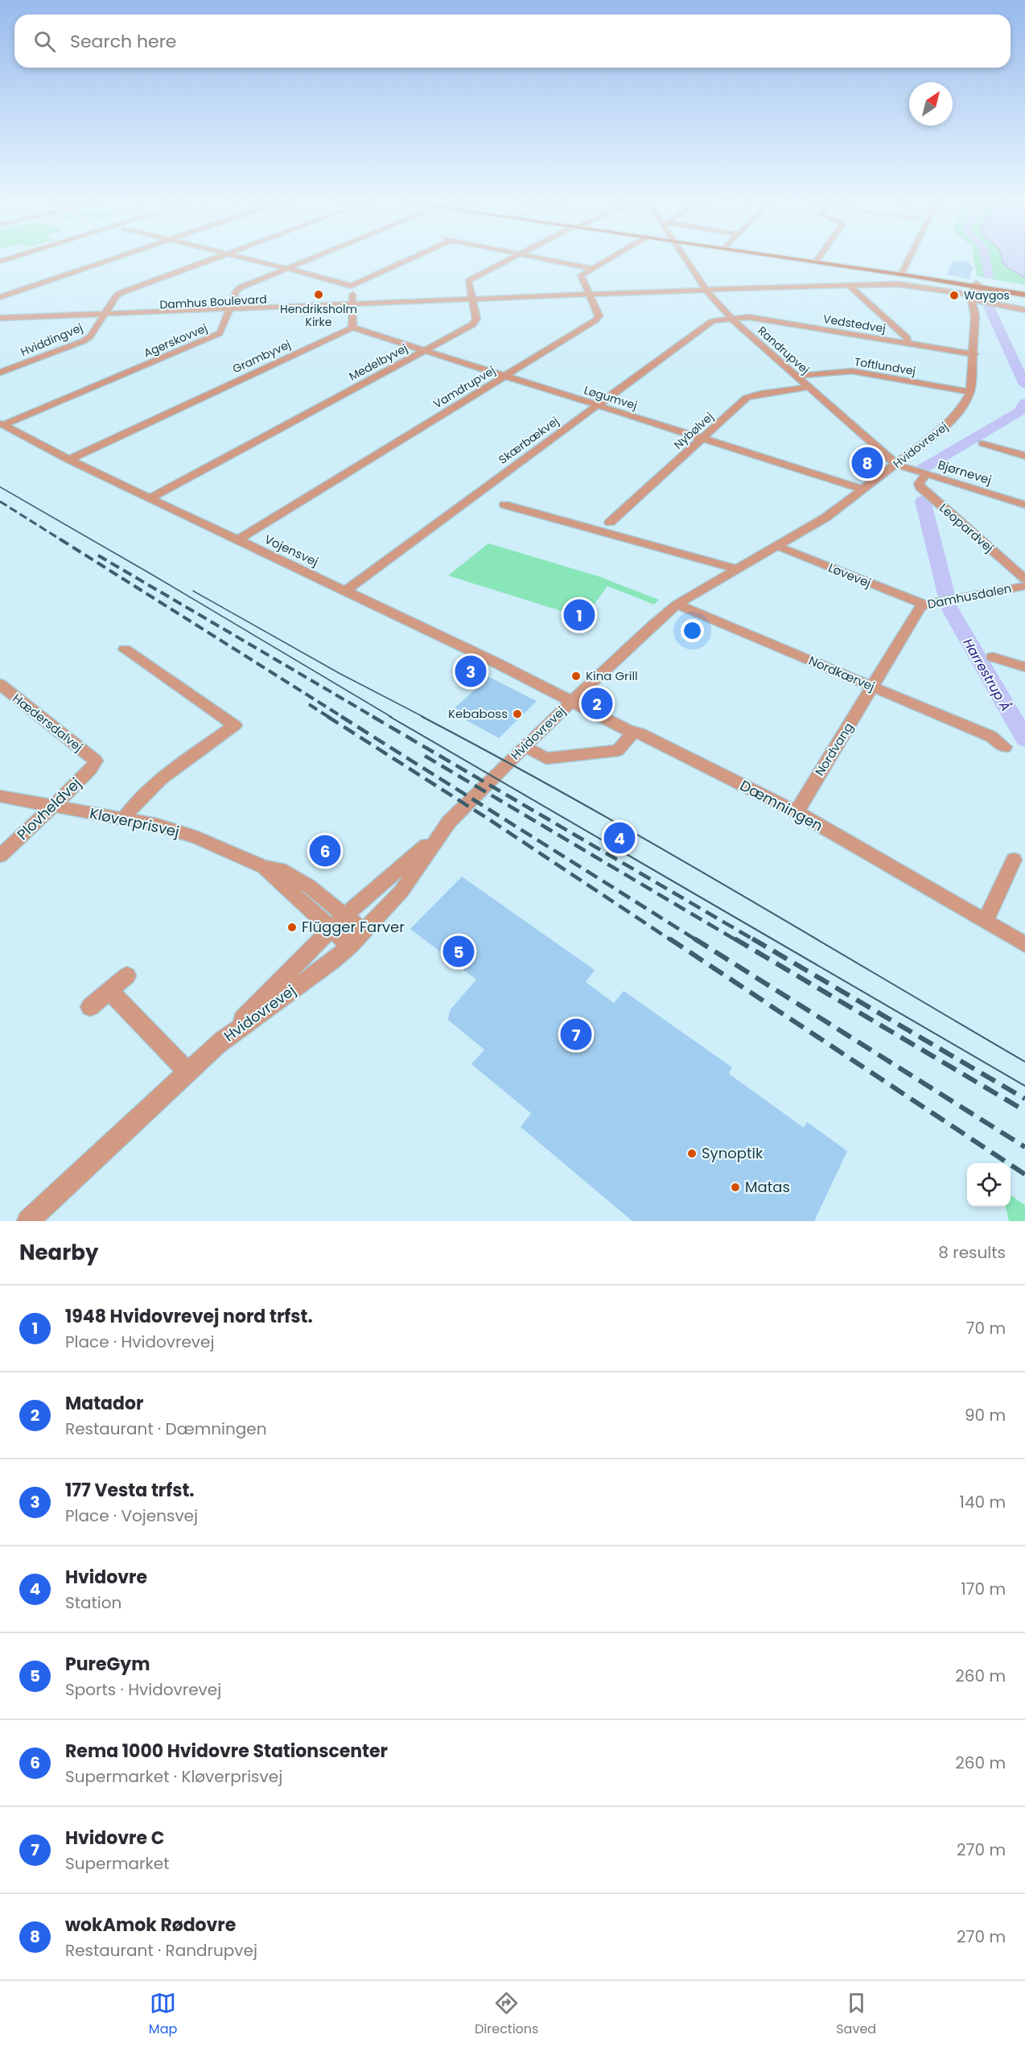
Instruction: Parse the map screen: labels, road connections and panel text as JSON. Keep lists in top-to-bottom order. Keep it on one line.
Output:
{"streets":{"street":["Damhus Boulevard","Vedstedvej","Hviddingvej","Agerskovvej","Randrupvej","Grambyvej","Medelbyvej","Toftlundvej","Vamdrupvej","Løgumvej","Nybølvej","Skærbækvej","Hvidovrevej","Bjørnevej","Leopardvej","Vojensvej","Løvevej","Damhusdalen","Nordkærvej","Hædersdalvej","Nordvang","Dæmningen","Plovheldvej","Kløverprisvej"]},"crossings":[["Damhus Boulevard","Hviddingvej"],["Damhus Boulevard","Agerskovvej"],["Damhus Boulevard","Randrupvej"],["Damhus Boulevard","Medelbyvej"],["Damhus Boulevard","Vamdrupvej"],["Damhus Boulevard","Hvidovrevej"],["Vedstedvej","Randrupvej"],["Vedstedvej","Skærbækvej"],["Vedstedvej","Hvidovrevej"],["Agerskovvej","Vojensvej"],["Randrupvej","Toftlundvej"],["Randrupvej","Nybølvej"],["Randrupvej","Skærbækvej"],["Randrupvej","Hvidovrevej"],["Randrupvej","Bjørnevej"],["Grambyvej","Løgumvej"],["Grambyvej","Vojensvej"],["Medelbyvej","Løgumvej"],["Medelbyvej","Vojensvej"],["Toftlundvej","Hvidovrevej"],["Vamdrupvej","Løgumvej"],["Vamdrupvej","Vojensvej"],["Løgumvej","Nybølvej"],["Løgumvej","Skærbækvej"],["Løgumvej","Hvidovrevej"],["Skærbækvej","Vojensvej"],["Hvidovrevej","Bjørnevej"],["Hvidovrevej","Vojensvej"],["Hvidovrevej","Løvevej"],["Hvidovrevej","Nordkærvej"],["Hvidovrevej","Dæmningen"],["Hvidovrevej","Kløverprisvej"],["Bjørnevej","Leopardvej"],["Vojensvej","Dæmningen"],["Løvevej","Damhusdalen"],["Damhusdalen","Nordkærvej"],["Damhusdalen","Nordvang"],["Nordkærvej","Nordvang"],["Hædersdalvej","Plovheldvej"],["Nordvang","Dæmningen"],["Plovheldvej","Kløverprisvej"]],"water":["Harrestrup Å"],"places":["Hendriksholm Kirke","Waygos","Kina Grill","Kebaboss","Flügger Farver","Synoptik","Matas"],"north":"top right","page":{"search":"Search here","pins":["8","1","3","2","4","6","5","7"],"heading":["Nearby","8 results"],"list":[{"mark":"1","name":"1948 Hvidovrevej nord trfst.","note":"Place · Hvidovrevej","value":"70 m"},{"mark":"2","name":"Matador","note":"Restaurant · Dæmningen","value":"90 m"},{"mark":"3","name":"177 Vesta trfst.","note":"Place · Vojensvej","value":"140 m"},{"mark":"4","name":"Hvidovre","note":"Station","value":"170 m"},{"mark":"5","name":"PureGym","note":"Sports · Hvidovrevej","value":"260 m"},{"mark":"6","name":"Rema 1000 Hvidovre Stationscenter","note":"Supermarket · Kløverprisvej","value":"260 m"},{"mark":"7","name":"Hvidovre C","note":"Supermarket","value":"270 m"},{"mark":"8","name":"wokAmok Rødovre","note":"Restaurant · Randrupvej","value":"270 m"}],"nav":["Map","Directions","Saved"]}}
